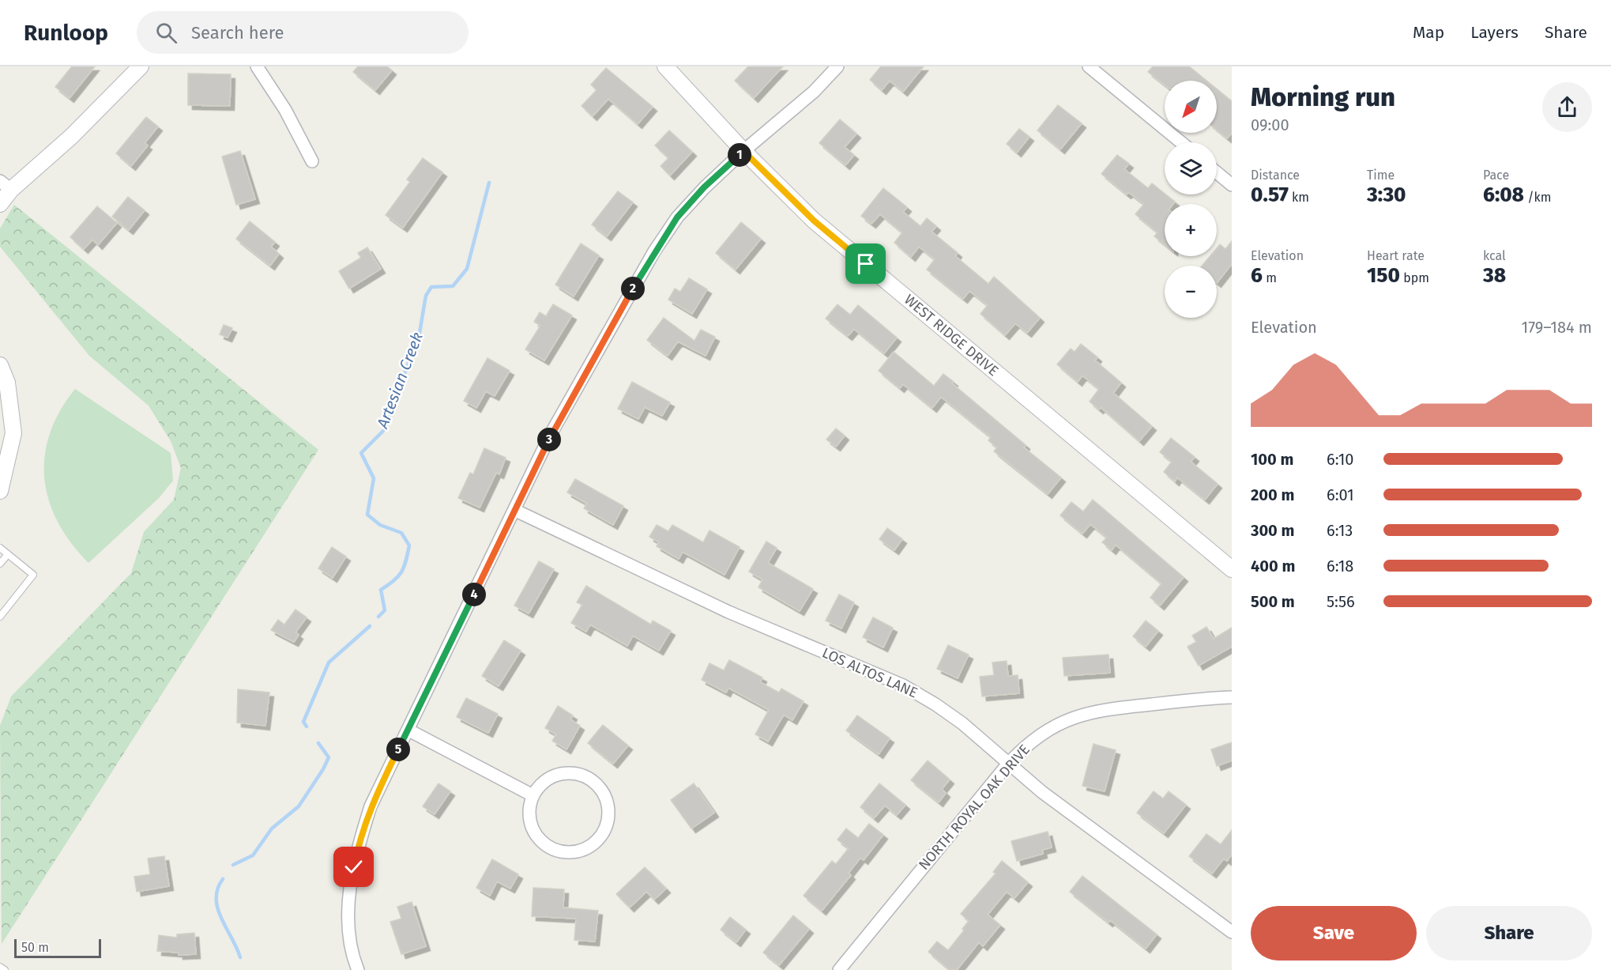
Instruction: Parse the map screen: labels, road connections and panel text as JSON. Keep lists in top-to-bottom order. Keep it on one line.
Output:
{"streets":{"street":["WEST RIDGE DRIVE","LOS ALTOS LANE","NORTH ROYAL OAK DRIVE"]},"crossings":[["LOS ALTOS LANE","NORTH ROYAL OAK DRIVE"]],"water":["Artesian Creek"],"scale_bar":"50 m","north":"bottom left","page":{"header":"Runloop","search":"Search here","nav":["Map","Layers","Share"],"heading":["Morning run","09:00"],"map_buttons":["+","−"],"pins":["1","2","3","4","5"],"stats":[["Distance","0.57 km"],["Time","3:30"],["Pace","6:08 /km"],["Elevation","6 m"],["Heart rate","150 bpm"],["kcal","38"]],"chart":["Elevation","179–184 m"],"list":[{"name":"100 m","note":"6:10"},{"name":"200 m","note":"6:01"},{"name":"300 m","note":"6:13"},{"name":"400 m","note":"6:18"},{"name":"500 m","note":"5:56"}],"buttons":["Save","Share"],"scale":"50 m"}}
